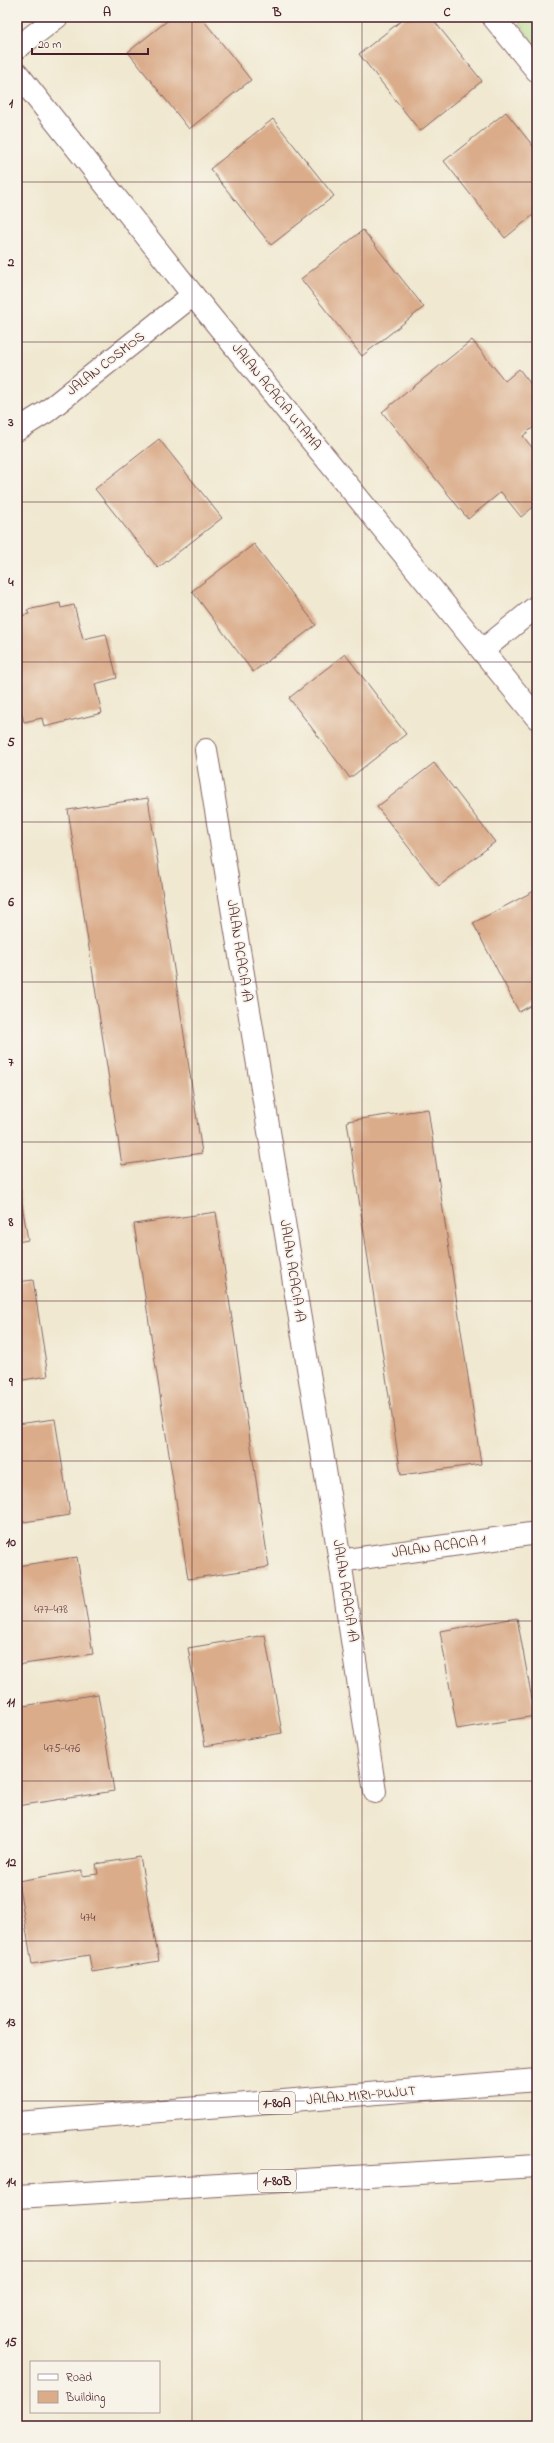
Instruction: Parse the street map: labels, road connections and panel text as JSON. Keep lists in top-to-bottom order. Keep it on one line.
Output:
{"streets":{"main road":["JALAN COSMOS","JALAN ACACIA UTAMA","JALAN ACACIA 1A","JALAN ACACIA 1","JALAN MIRI-PUJUT","1-80A","1-80B"]},"crossings":[["JALAN COSMOS","JALAN ACACIA UTAMA"],["JALAN ACACIA 1A","JALAN ACACIA 1"]],"house_numbers":["477-478","475-476","474"],"legend":["Road","Building"],"scale_bar":"20 m","grid":{"columns":["A","B","C"],"rows":["1","2","3","4","5","6","7","8","9","10","11","12","13","14","15"]}}
